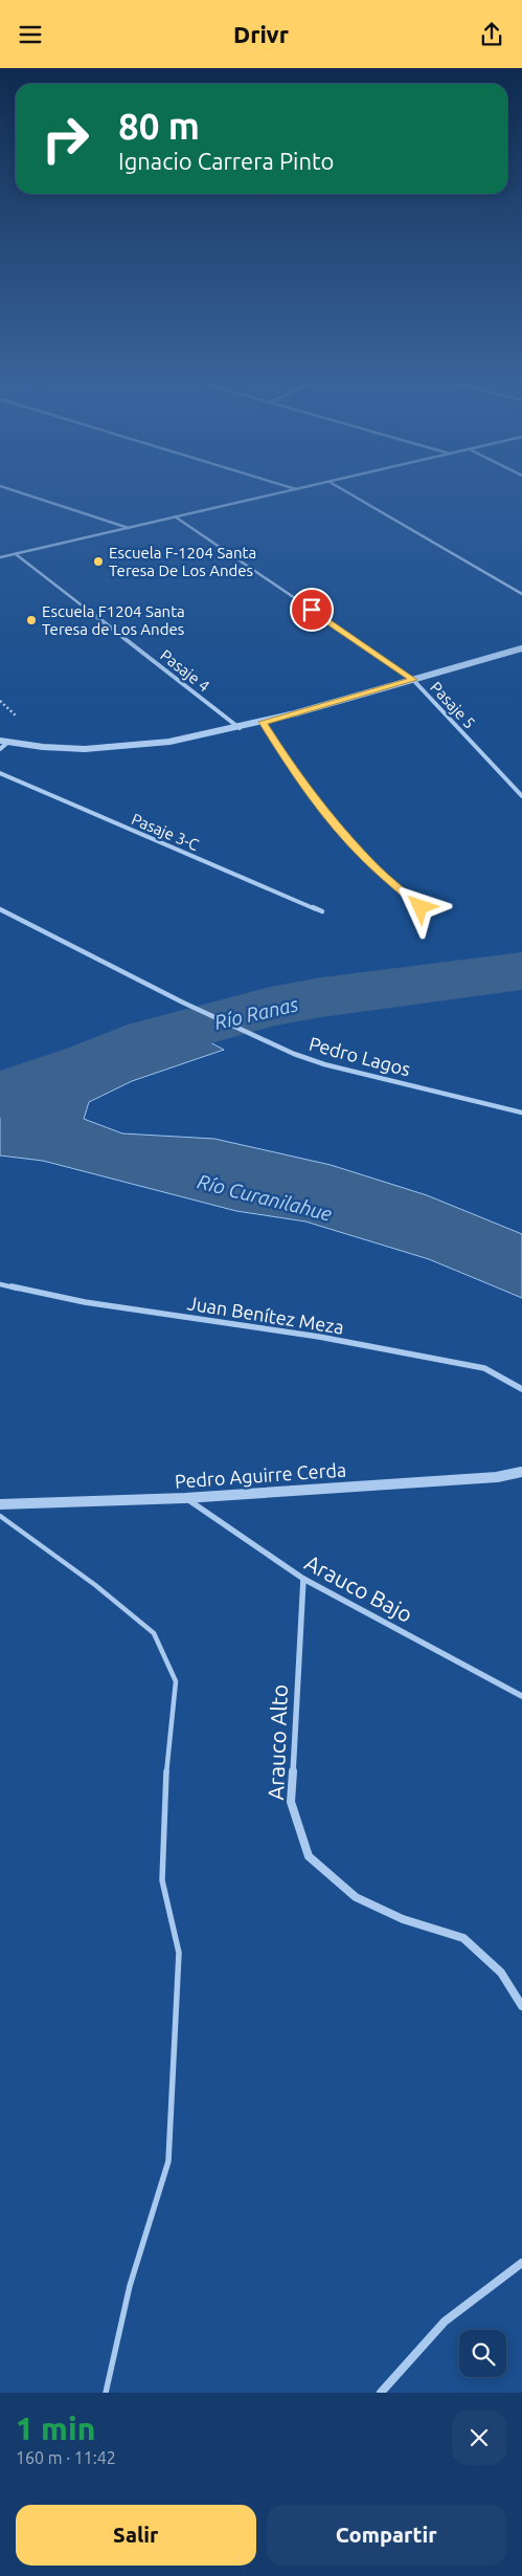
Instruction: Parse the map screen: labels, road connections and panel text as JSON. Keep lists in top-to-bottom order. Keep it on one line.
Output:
{"streets":{"street":["Pasaje 4","Pasaje 5","Pasaje 3-C","Pedro Lagos","Juan Benítez Meza","Pedro Aguirre Cerda","Arauco Bajo","Arauco Alto"]},"crossings":[["Pedro Aguirre Cerda","Arauco Bajo"],["Arauco Bajo","Arauco Alto"]],"water":["Río Ranas","Río Curanilahue"],"places":["Escuela F-1204 Santa Teresa De Los Andes","Escuela F1204 Santa Teresa de Los Andes"],"page":{"header":"Drivr","turn":["80 m","Ignacio Carrera Pinto"],"heading":["1 min","160 m · 11:42"],"buttons":["Salir","Compartir"]}}
